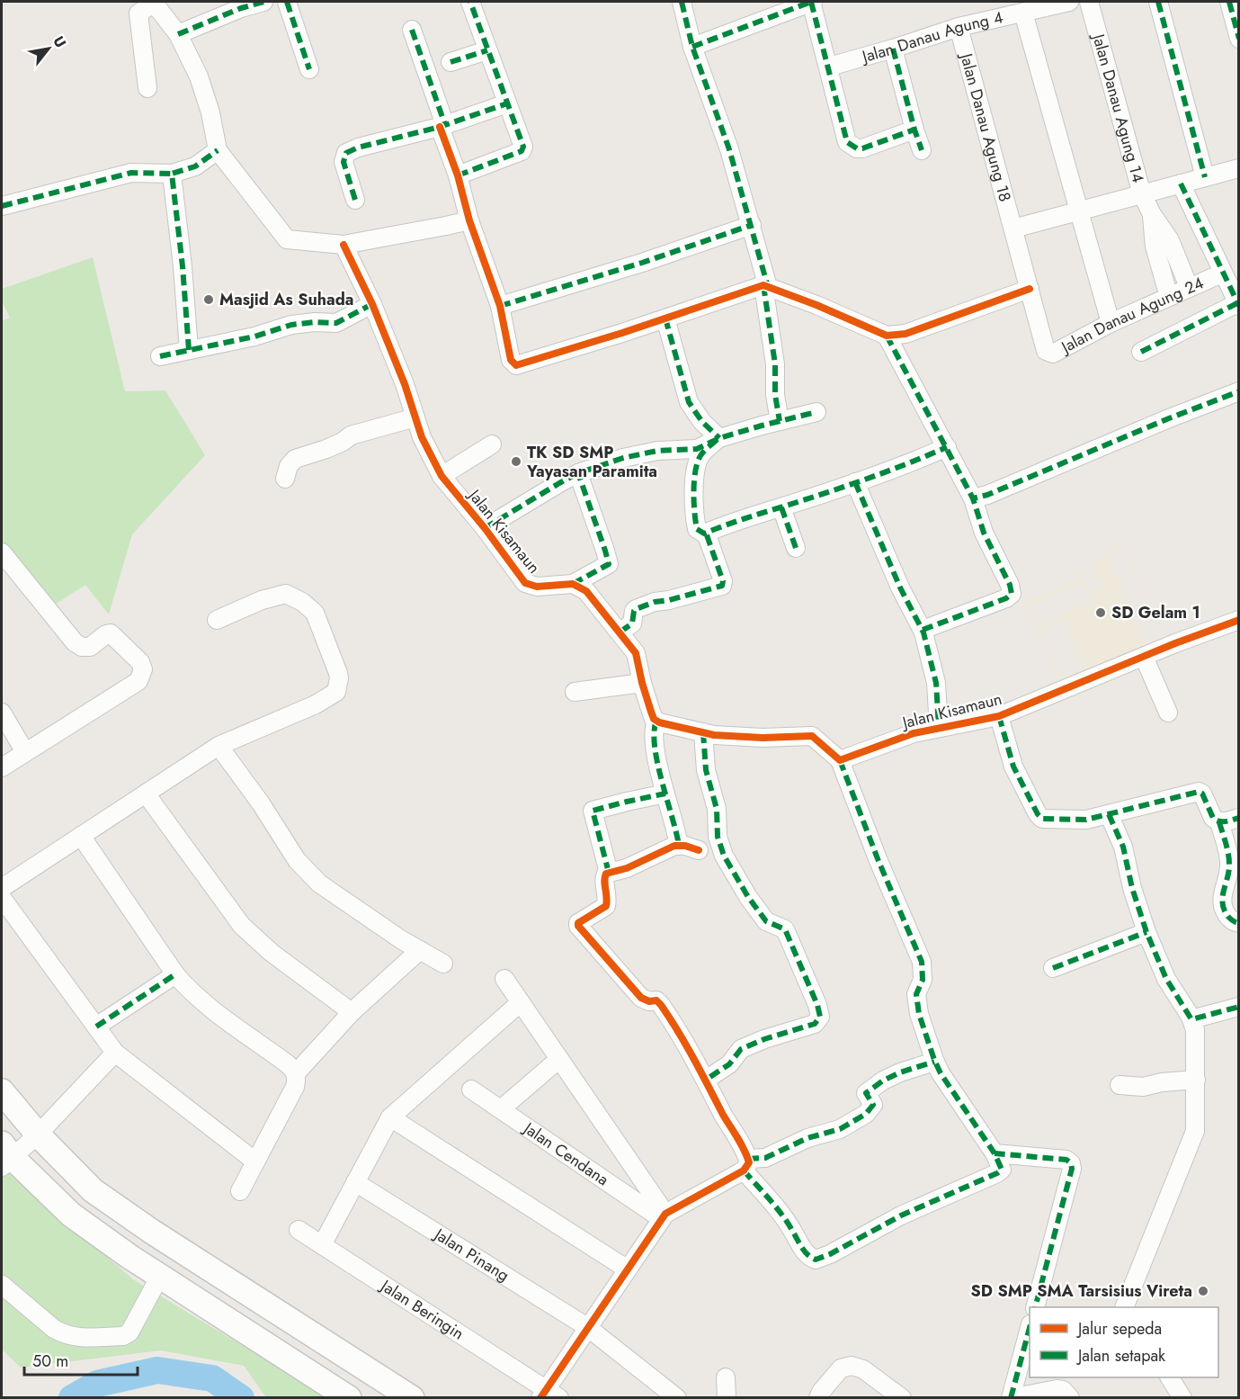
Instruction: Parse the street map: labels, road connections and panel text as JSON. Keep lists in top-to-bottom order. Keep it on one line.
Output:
{"streets":{"street":["Jalan Danau Agung 4","Jalan Danau Agung 14","Jalan Danau Agung 18","Jalan Danau Agung 24","Jalan Kisamaun","Jalan Cendana","Jalan Pinang","Jalan Beringin"]},"crossings":[["Jalan Danau Agung 4","Jalan Danau Agung 18"],["Jalan Danau Agung 14","Jalan Danau Agung 24"],["Jalan Danau Agung 18","Jalan Danau Agung 24"]],"places":["Masjid As Suhada","TK SD SMP Yayasan Paramita","SD Gelam 1","SD SMP SMA Tarsisius Vireta"],"legend":["Jalur sepeda","Jalan setapak"],"scale_bar":"50 m","north":"top right"}
